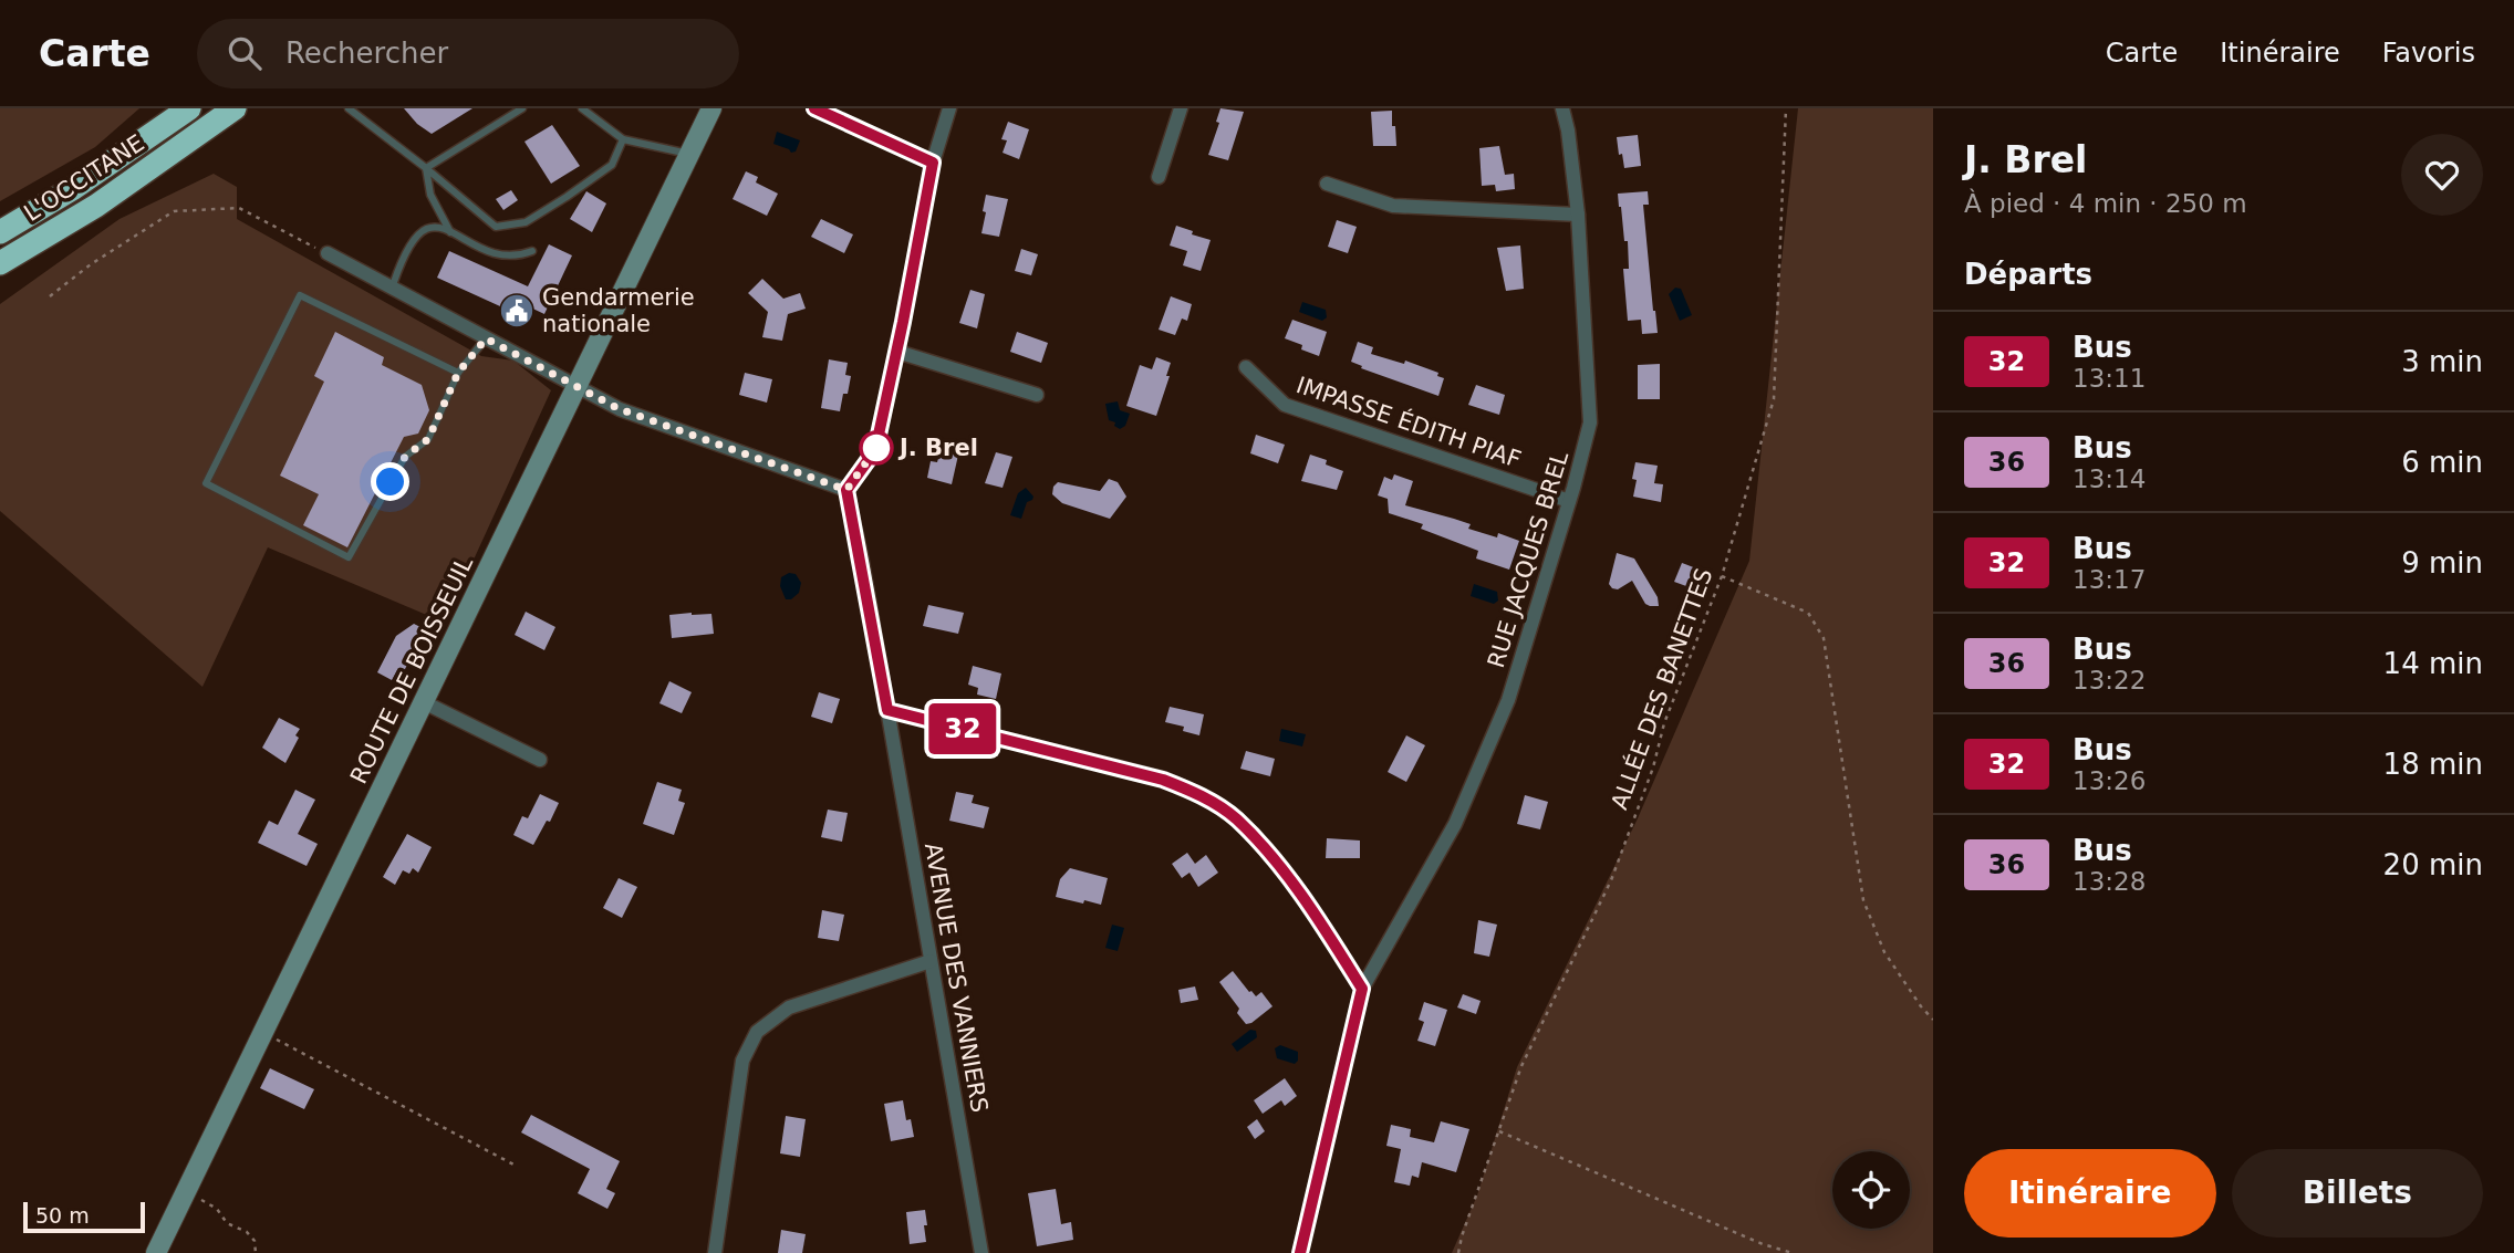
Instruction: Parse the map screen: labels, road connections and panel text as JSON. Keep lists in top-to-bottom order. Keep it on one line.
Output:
{"streets":{"highway":["L'OCCITANE"],"main road":["ROUTE DE BOISSEUIL"],"street":["IMPASSE ÉDITH PIAF","RUE JACQUES BREL","AVENUE DES VANNIERS"],"path":["ALLÉE DES BANETTES"]},"crossings":[["IMPASSE ÉDITH PIAF","RUE JACQUES BREL"]],"places":{"public building":["Gendarmerie nationale"],"other":["J. Brel"]},"lines":["bus line 32"],"scale_bar":"50 m","page":{"header":"Carte","search":"Rechercher","nav":["Carte","Itinéraire","Favoris"],"on_map":"32","heading":[["J. Brel","À pied · 4 min · 250 m"],"Départs"],"list":[{"mark":"32","name":"Bus","note":"13:11","value":"3 min"},{"mark":"36","name":"Bus","note":"13:14","value":"6 min"},{"mark":"32","name":"Bus","note":"13:17","value":"9 min"},{"mark":"36","name":"Bus","note":"13:22","value":"14 min"},{"mark":"32","name":"Bus","note":"13:26","value":"18 min"},{"mark":"36","name":"Bus","note":"13:28","value":"20 min"}],"buttons":["Itinéraire","Billets"],"scale":"50 m"}}
